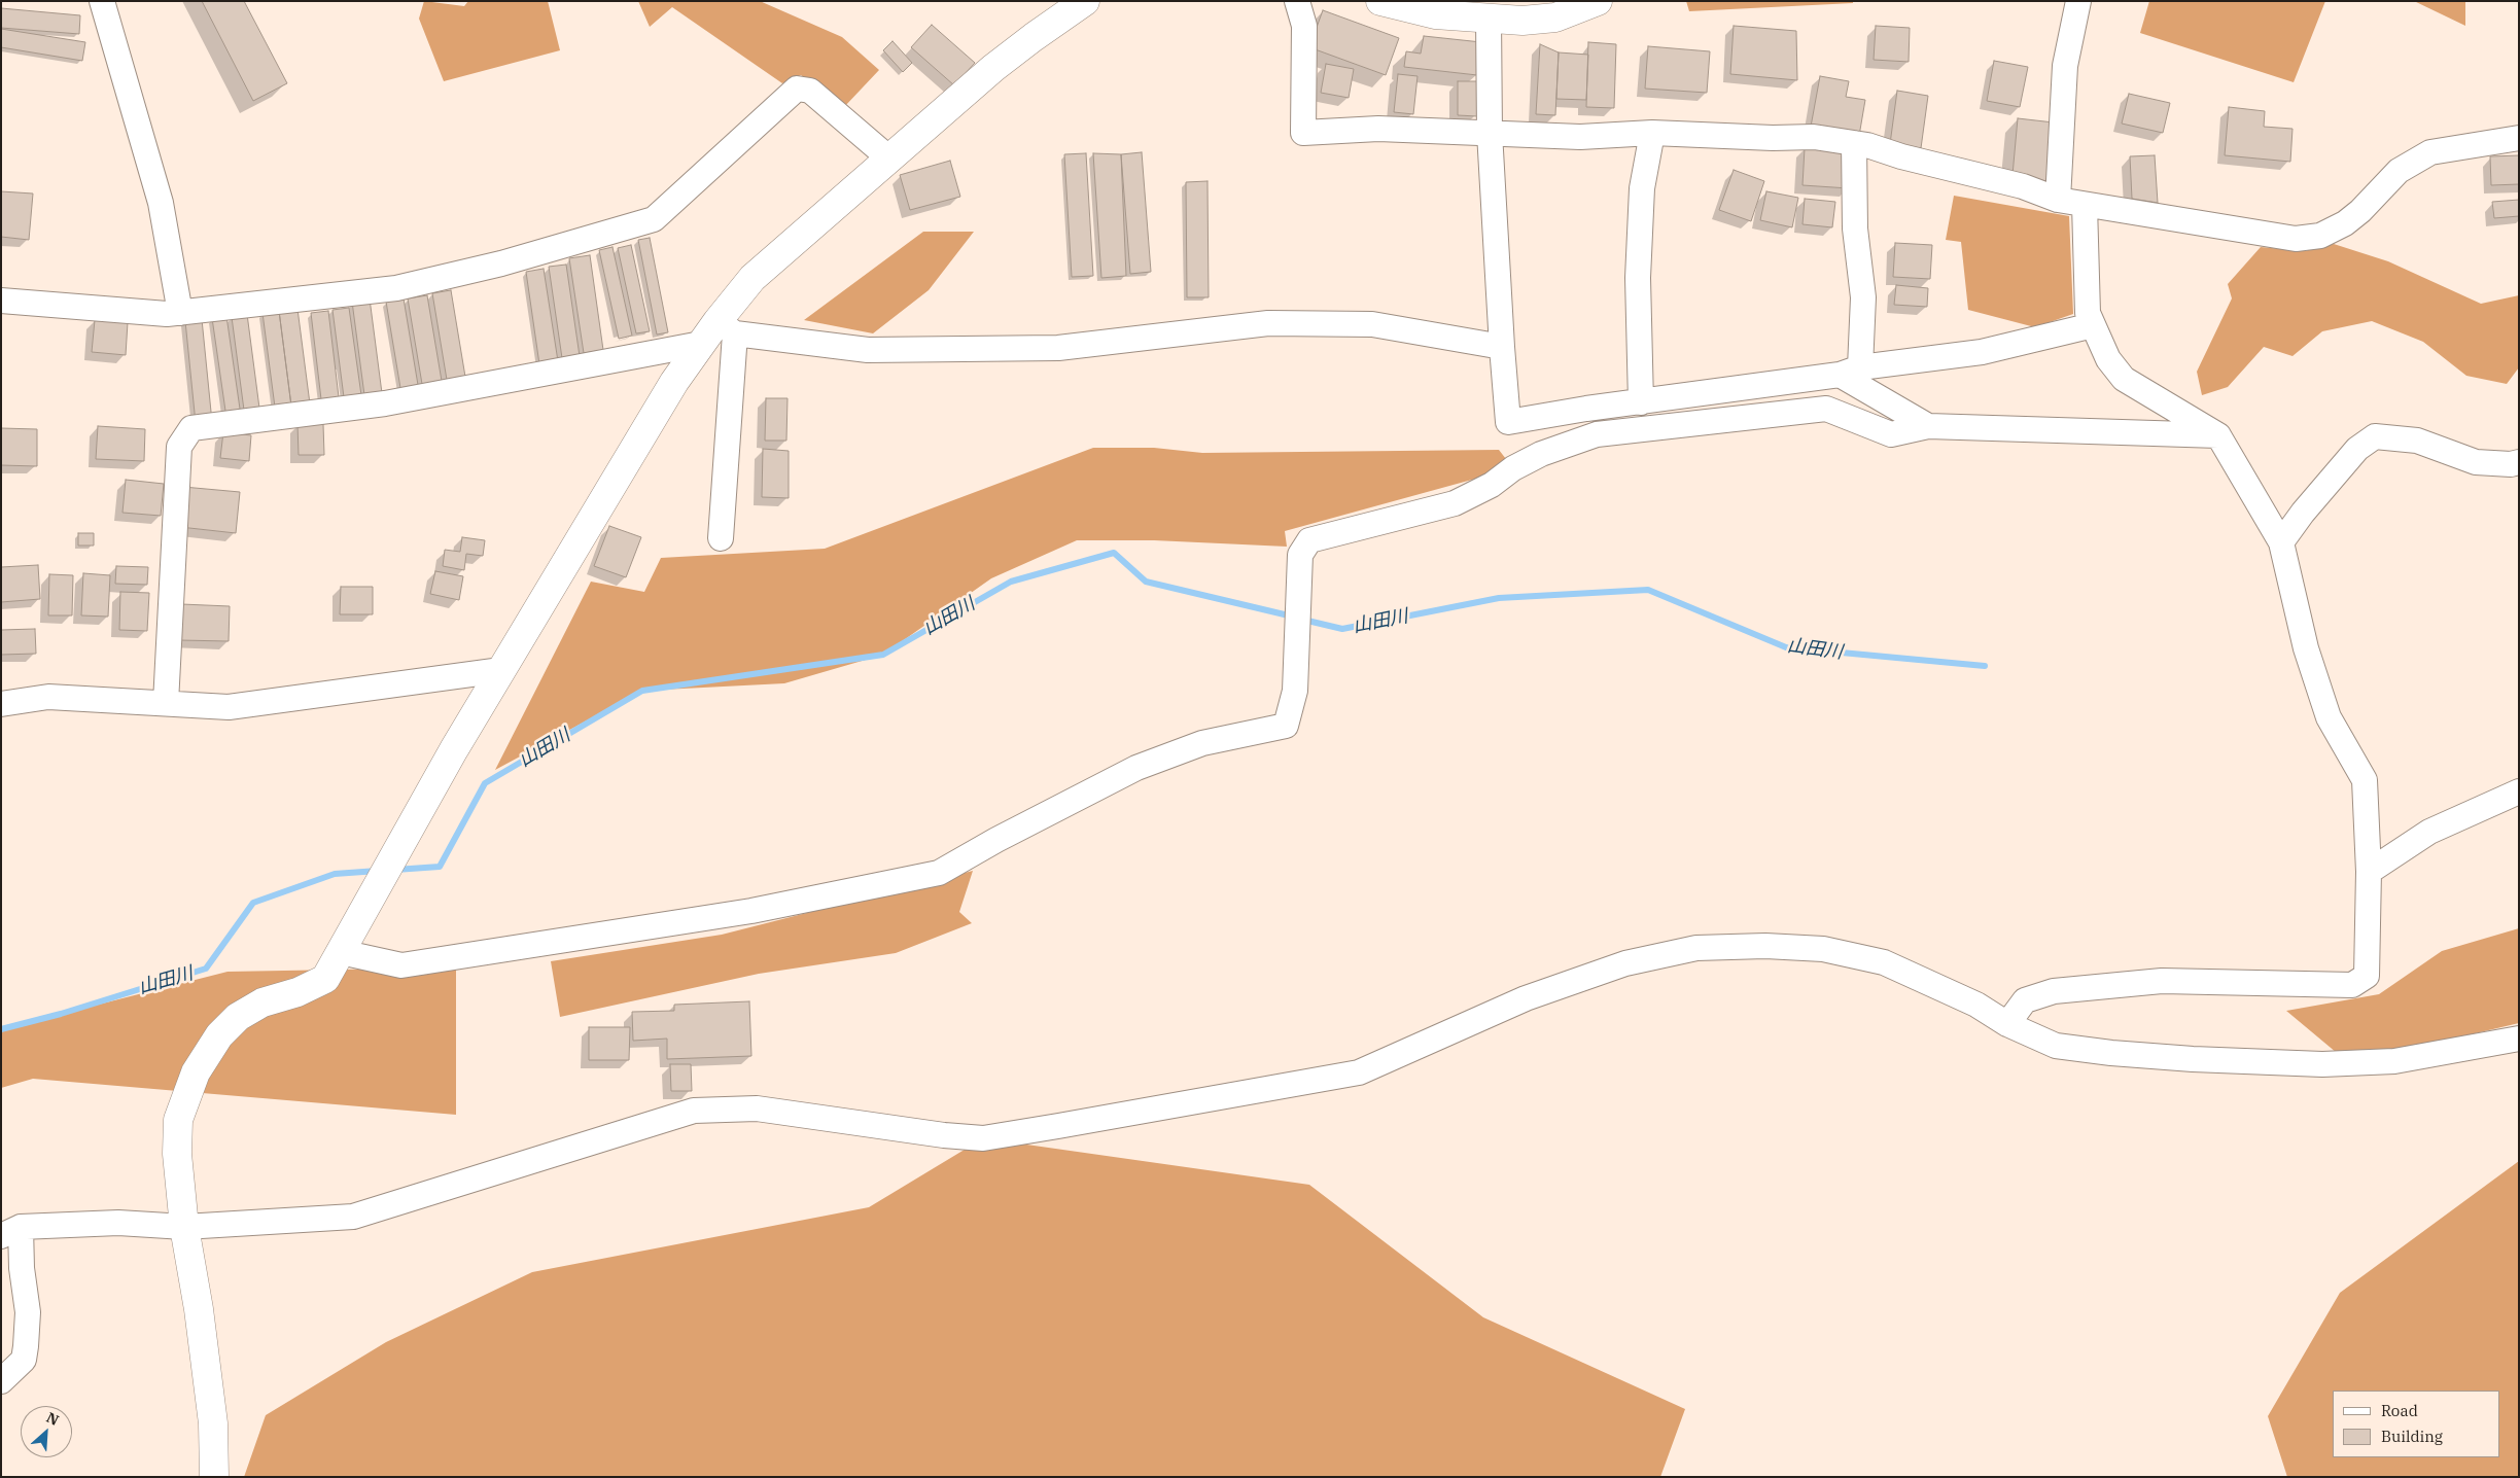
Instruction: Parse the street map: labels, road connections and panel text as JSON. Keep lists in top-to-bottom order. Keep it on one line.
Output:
{"water":["山田川"],"legend":["Road","Building"],"north":"top right"}
